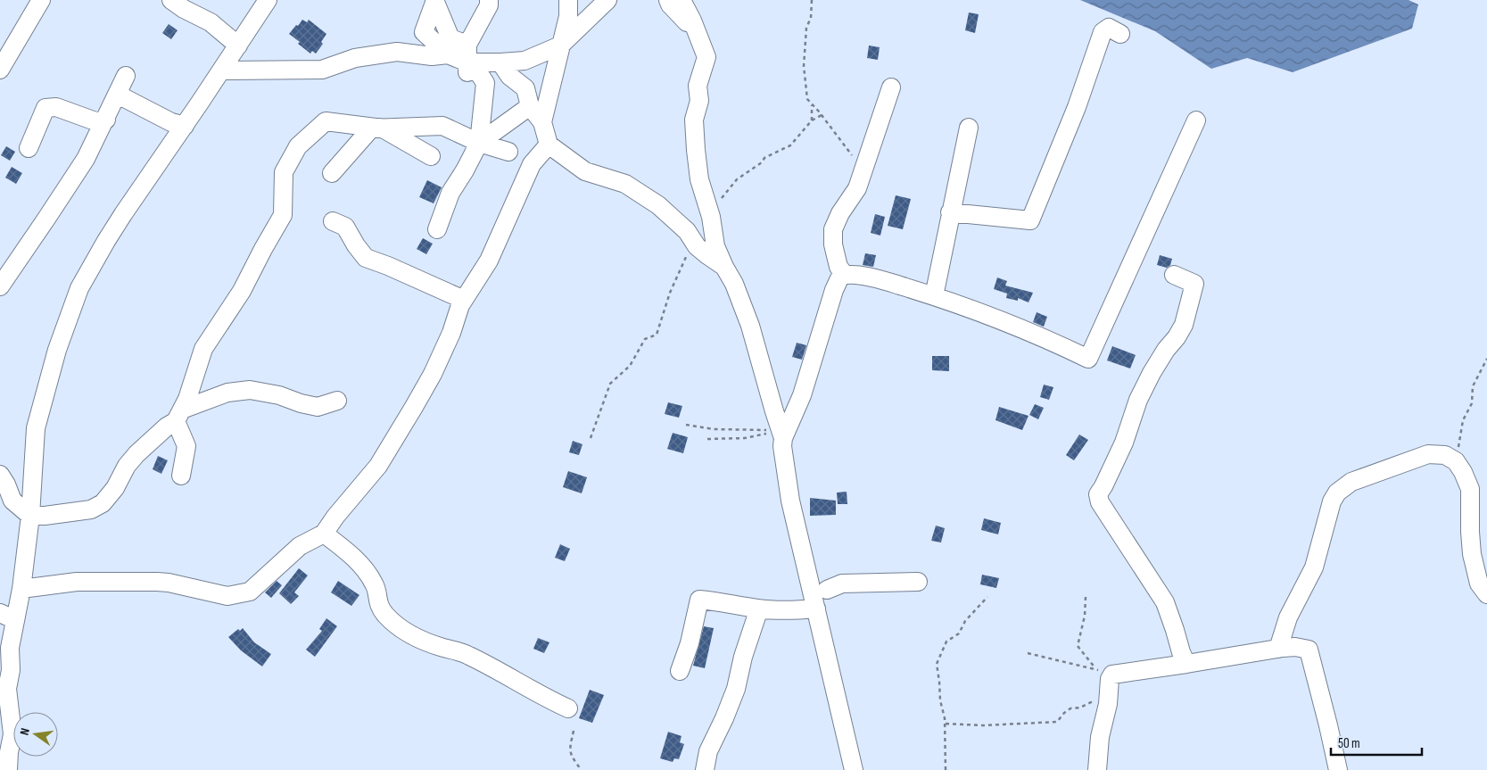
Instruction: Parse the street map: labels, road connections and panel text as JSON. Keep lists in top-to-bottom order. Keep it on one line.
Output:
{"scale_bar":"50 m","north":"left"}
